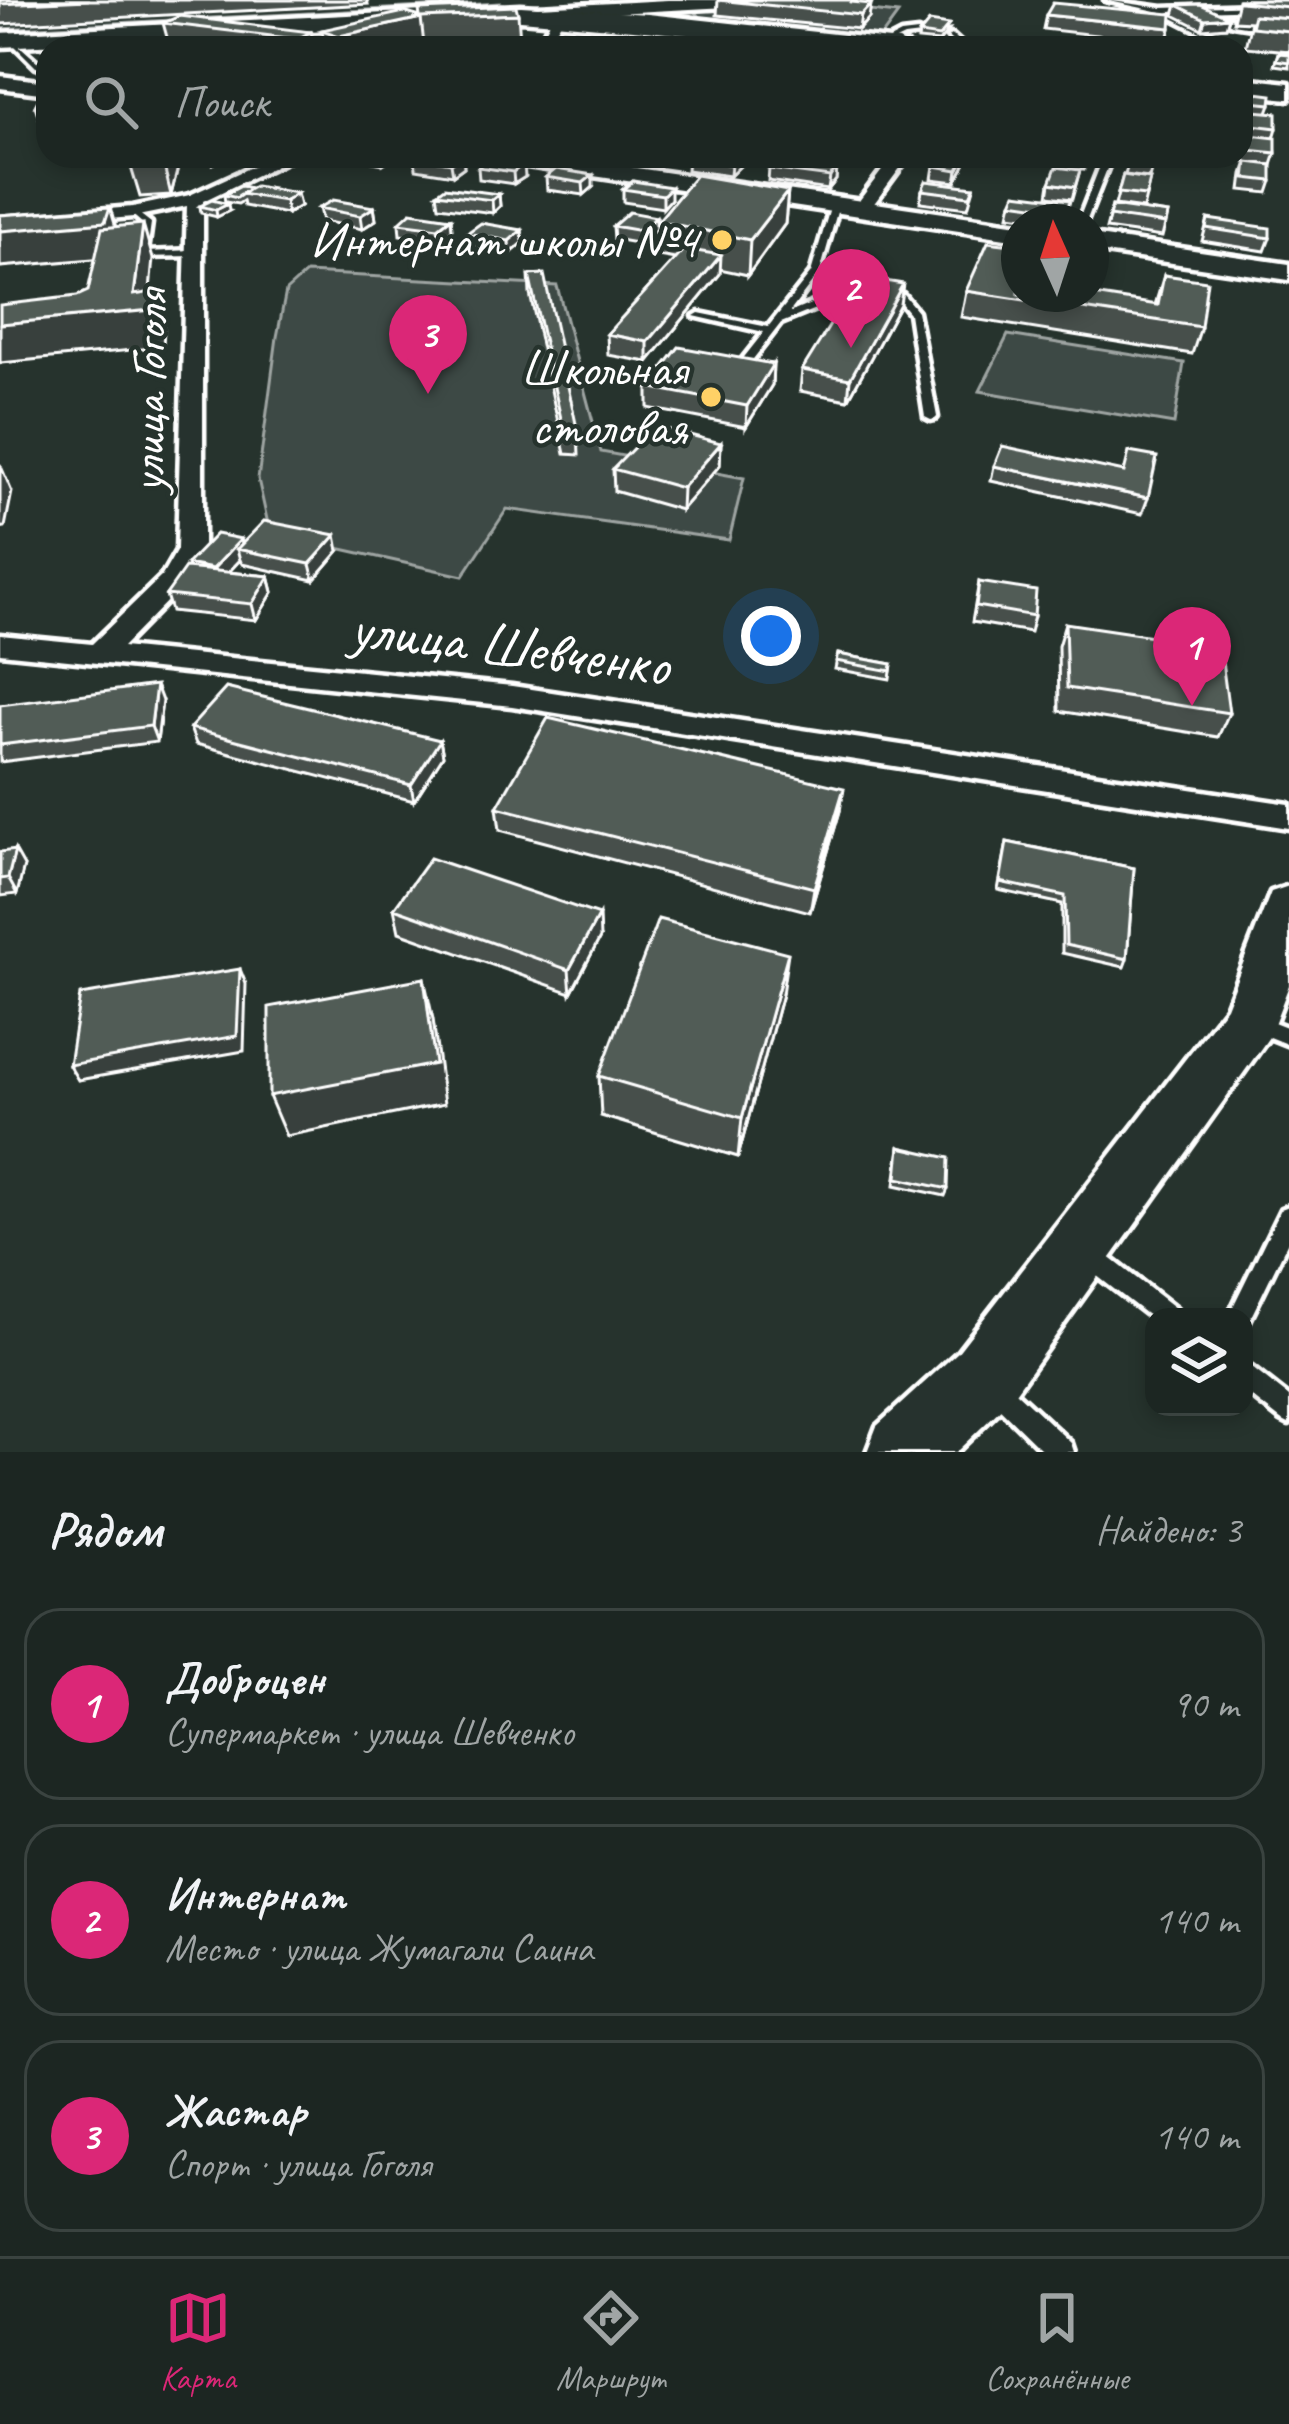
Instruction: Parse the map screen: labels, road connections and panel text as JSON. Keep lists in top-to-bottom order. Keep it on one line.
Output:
{"streets":{"street":["улица Гоголя","улица Шевченко"]},"crossings":[["улица Гоголя","улица Шевченко"]],"places":["Интернат школы №4","Школьная столовая"],"north":"top","page":{"search":"Поиск","pins":["2","3","1"],"heading":["Рядом","Найдено: 3"],"list":[{"mark":"1","name":"Доброцен","note":"Супермаркет · улица Шевченко","value":"90 m"},{"mark":"2","name":"Интернат","note":"Место · улица Жумагали Саина","value":"140 m"},{"mark":"3","name":"Жастар","note":"Спорт · улица Гоголя","value":"140 m"}],"nav":["Карта","Маршрут","Сохранённые"]}}
